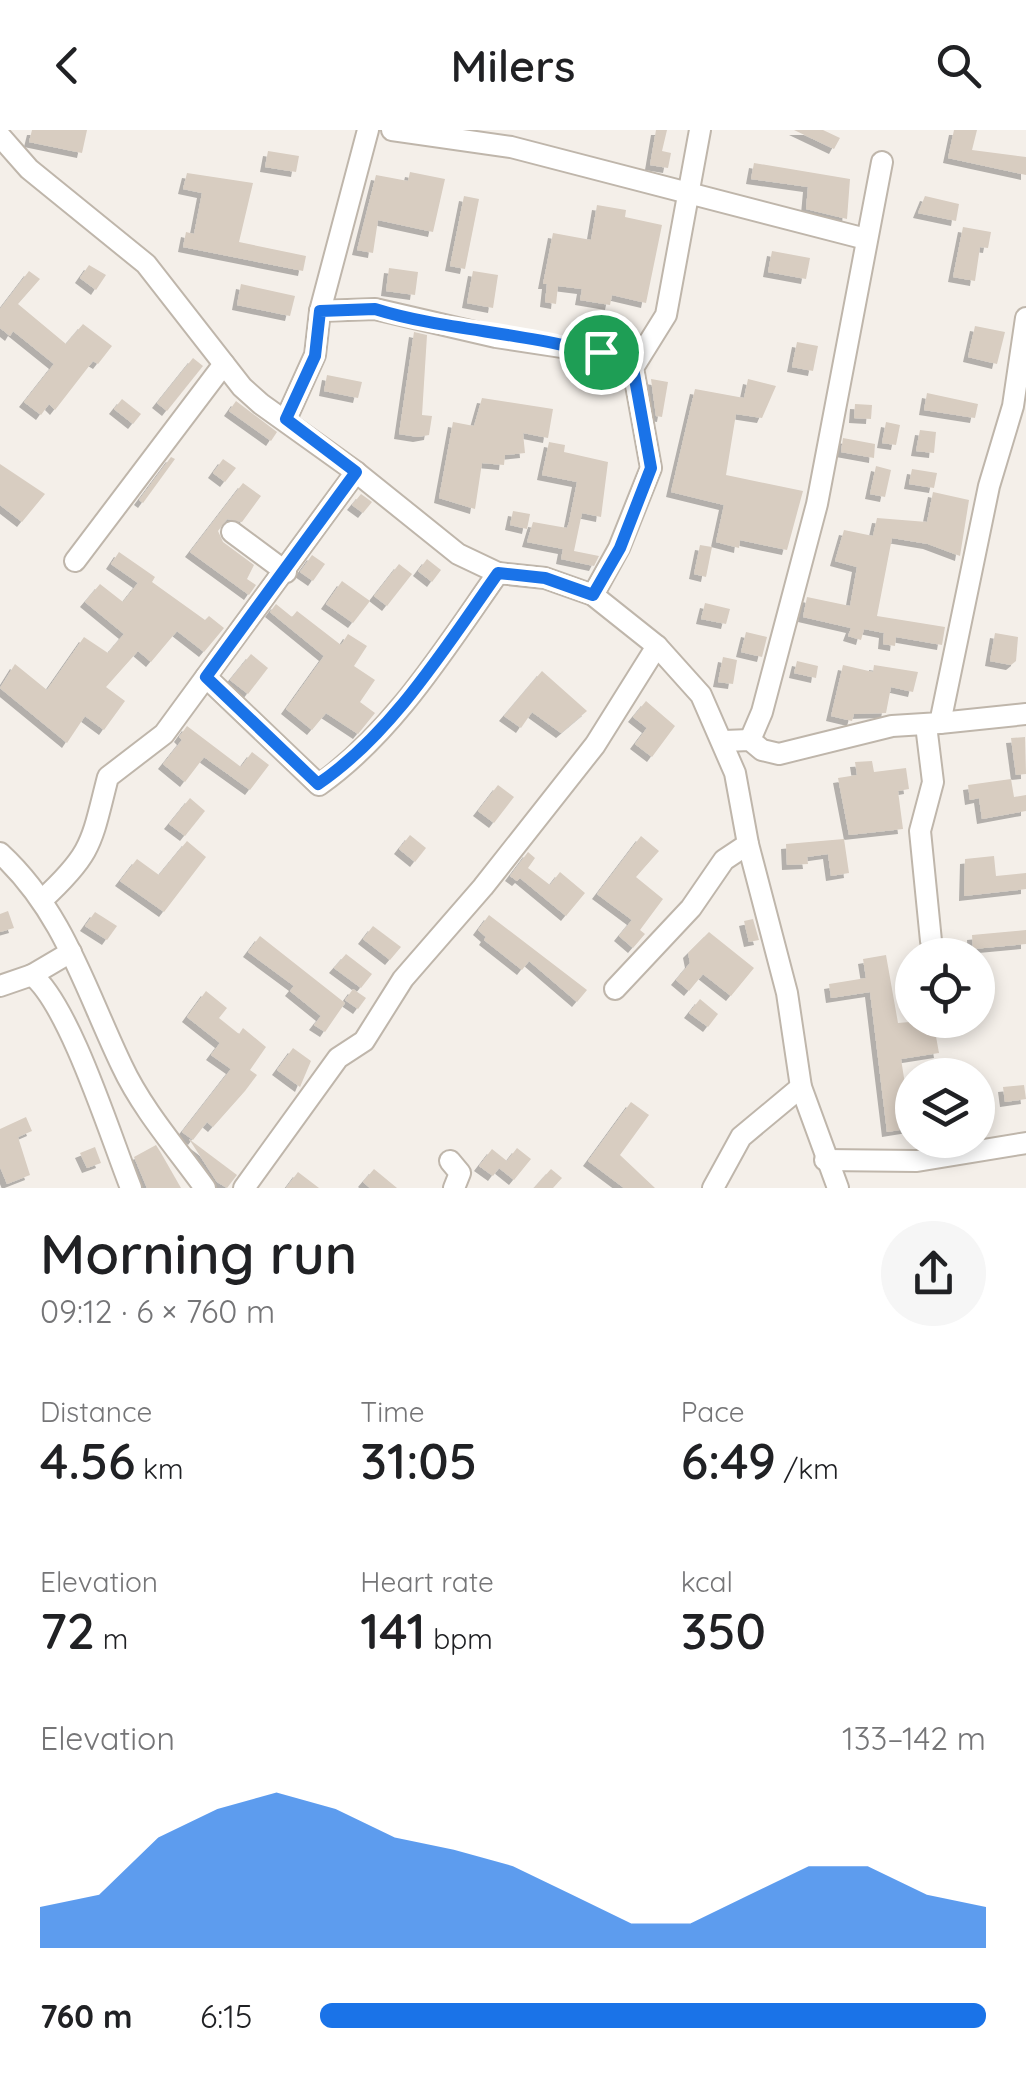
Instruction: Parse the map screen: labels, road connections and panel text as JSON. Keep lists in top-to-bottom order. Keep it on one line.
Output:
{"page":{"header":"Milers","heading":["Morning run","09:12 · 6 × 760 m"],"stats":[["Distance","4.56 km"],["Time","31:05"],["Pace","6:49 /km"],["Elevation","72 m"],["Heart rate","141 bpm"],["kcal","350"]],"chart":["Elevation","133–142 m"],"list":[{"name":"760 m","note":"6:15"}]}}
